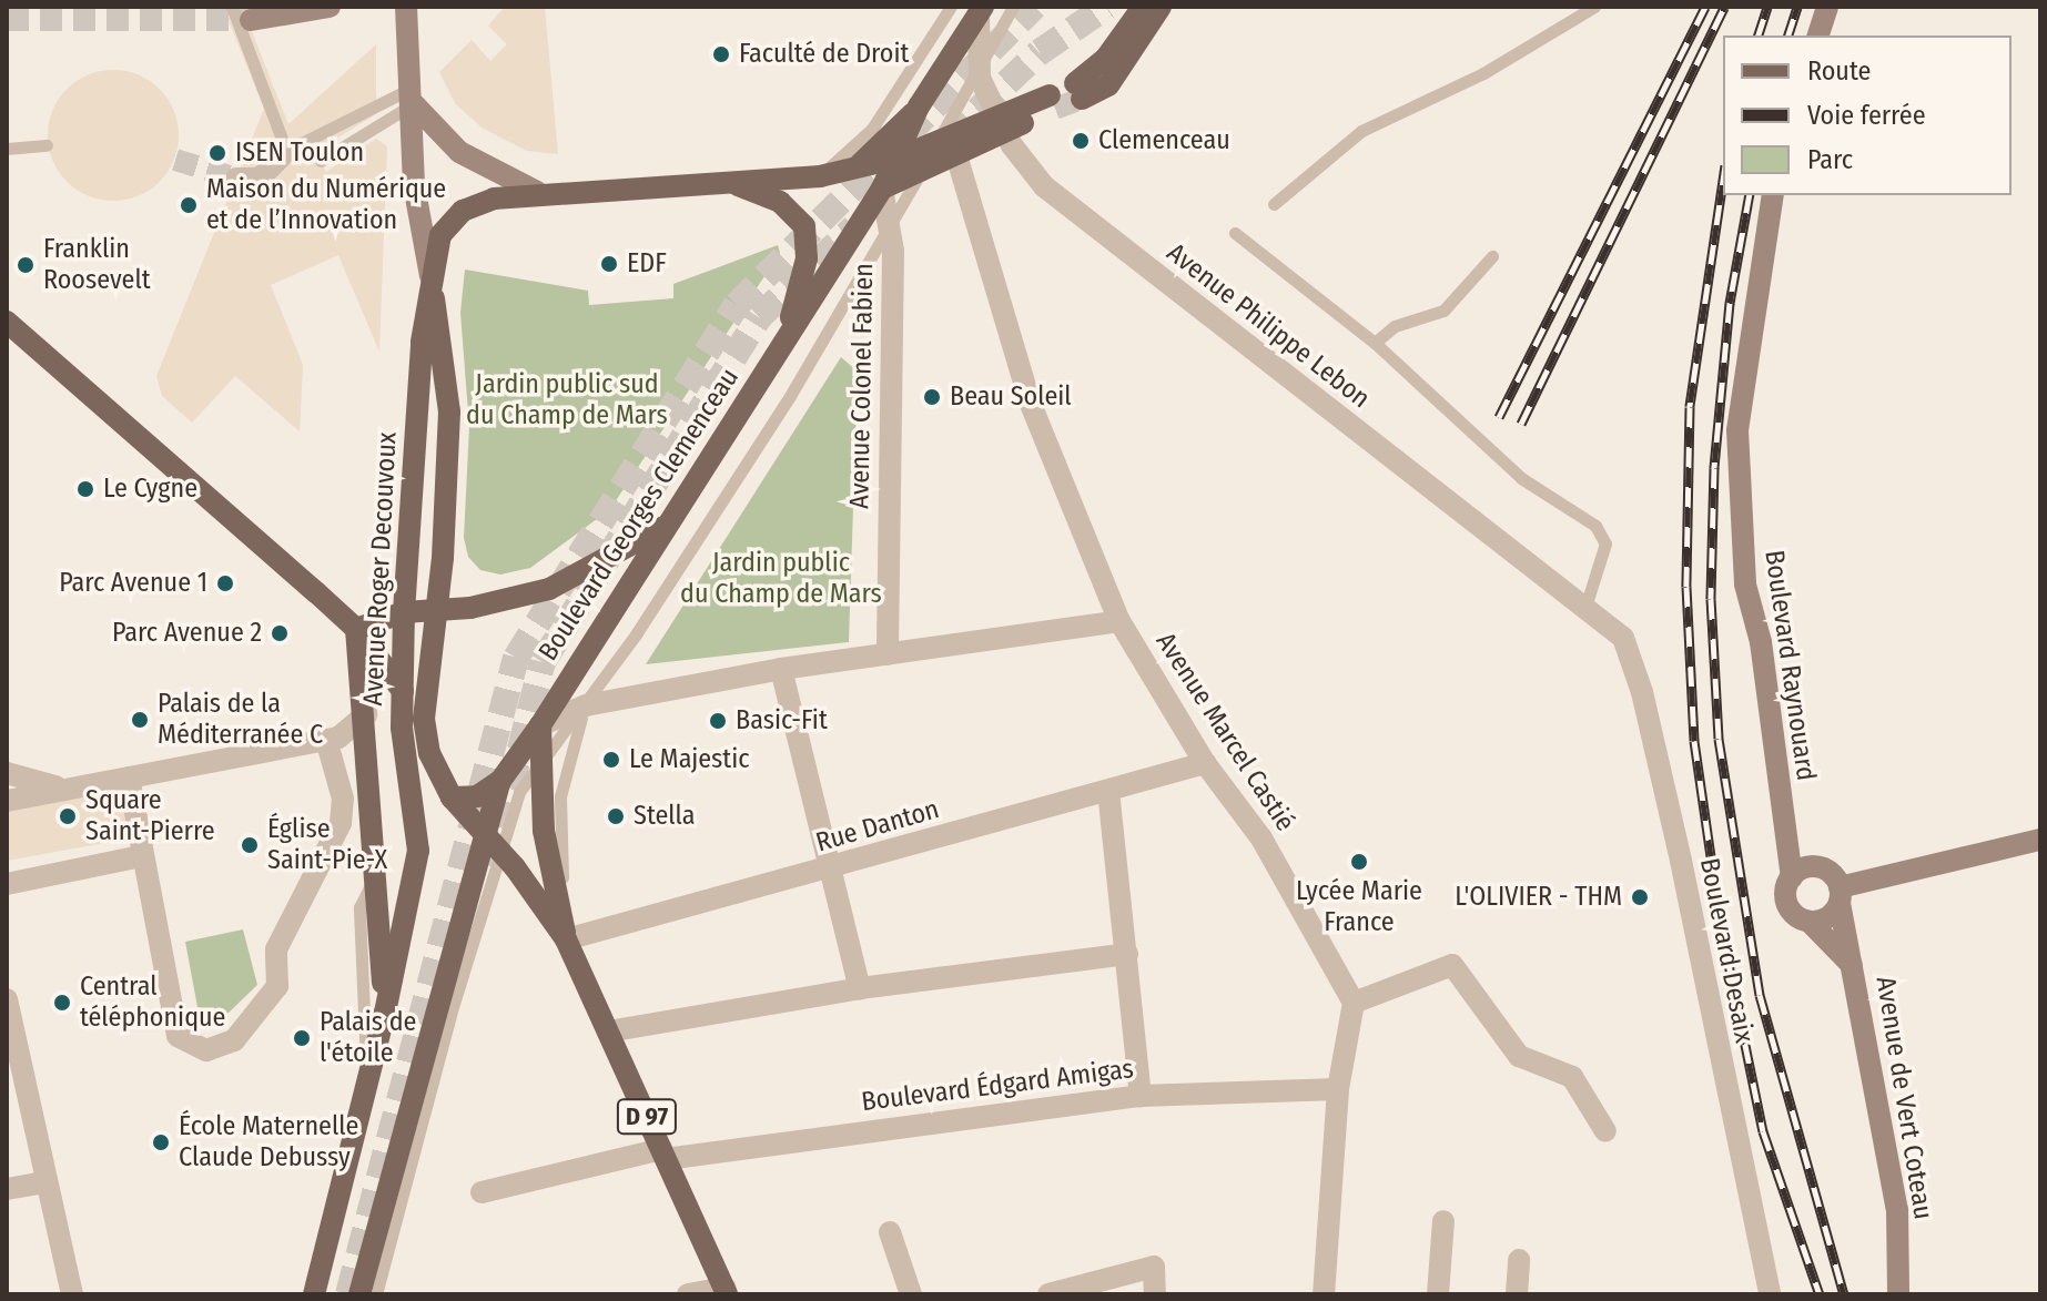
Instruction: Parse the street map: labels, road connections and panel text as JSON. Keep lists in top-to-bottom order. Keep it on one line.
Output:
{"streets":{"main road":["Boulevard Georges Clemenceau","Avenue Roger Decouvoux","D 97"],"street":["Avenue Philippe Lebon","Avenue Colonel Fabien","Boulevard Raynouard","Avenue Marcel Castié","Rue Danton","Boulevard Desaix","Boulevard Édgard Amigas","Avenue de Vert Coteau"]},"crossings":[["Avenue Philippe Lebon","Boulevard Desaix"],["Avenue Colonel Fabien","Boulevard Georges Clemenceau"],["Boulevard Georges Clemenceau","Avenue Roger Decouvoux"],["Boulevard Georges Clemenceau","D 97"],["Avenue Roger Decouvoux","Avenue Marcel Castié"],["Avenue Marcel Castié","Rue Danton"],["Rue Danton","D 97"],["Boulevard Édgard Amigas","D 97"]],"parks":["Jardin public sud du Champ de Mars","Jardin public du Champ de Mars"],"places":["Faculté de Droit","Clemenceau","ISEN Toulon","Maison du Numérique et de l’Innovation","EDF","Franklin Roosevelt","Beau Soleil","Le Cygne","Parc Avenue 1","Parc Avenue 2","Palais de la Méditerranée C","Basic-Fit","Le Majestic","Square Saint-Pierre","Stella","Église Saint-Pie-X","Lycée Marie France","L'OLIVIER - THM","Central téléphonique","Palais de l'étoile","École Maternelle Claude Debussy"],"legend":["Route","Voie ferrée","Parc"]}
